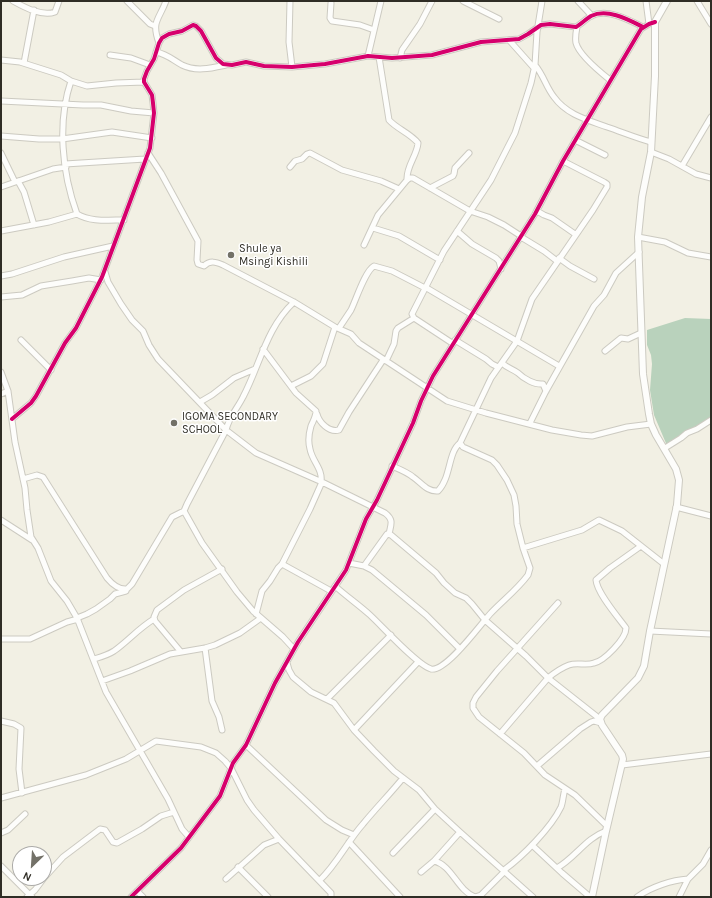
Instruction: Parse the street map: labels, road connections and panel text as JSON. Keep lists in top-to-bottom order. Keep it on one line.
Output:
{"places":["Shule ya Msingi Kishili","IGOMA SECONDARY SCHOOL"],"north":"bottom left"}
